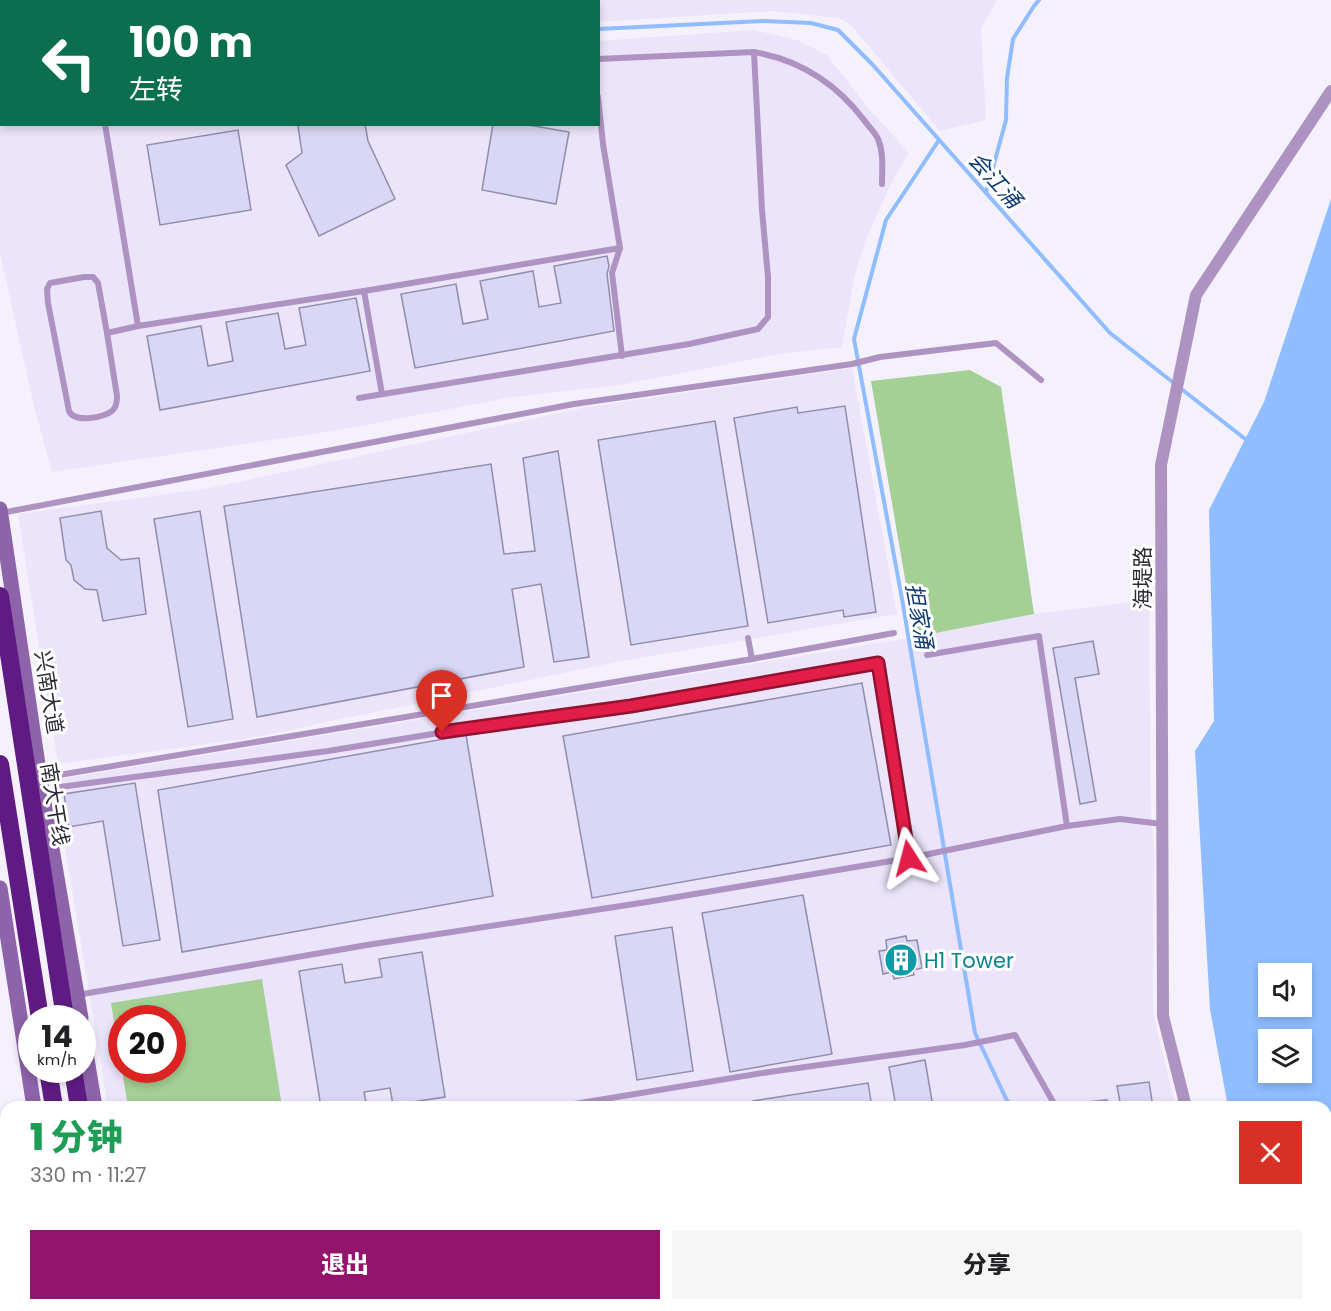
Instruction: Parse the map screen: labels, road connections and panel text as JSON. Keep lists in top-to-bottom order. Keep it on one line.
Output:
{"streets":{"highway":["南大干线"],"main road":["兴南大道"],"street":["海堤路"]},"water":["会江涌","担家涌"],"places":{"building":["H1 Tower"]},"page":{"turn":["100 m","左转"],"speed":"14 km/h","limit":"20","heading":["1 分钟","330 m · 11:27"],"buttons":["退出","分享"]}}
